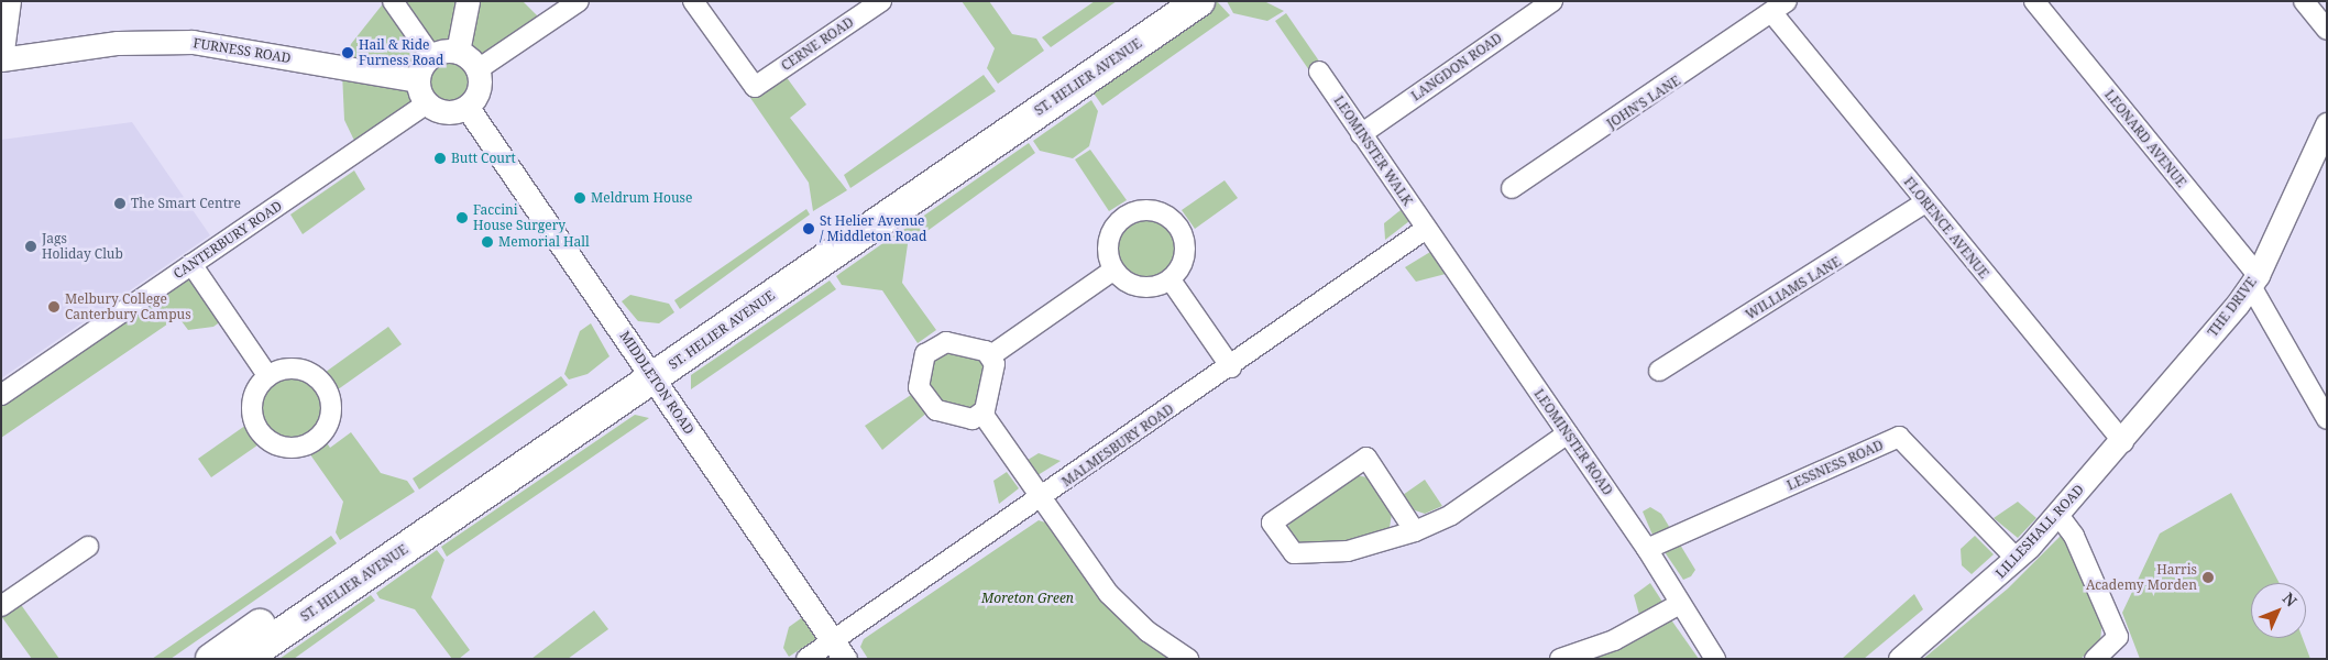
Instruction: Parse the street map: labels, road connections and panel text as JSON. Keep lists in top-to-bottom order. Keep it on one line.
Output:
{"streets":{"highway":["ST. HELIER AVENUE"],"street":["CERNE ROAD","FURNESS ROAD","LANGDON ROAD","JOHN'S LANE","LEONARD AVENUE","LEOMINSTER WALK","FLORENCE AVENUE","CANTERBURY ROAD","WILLIAMS LANE","THE DRIVE","MIDDLETON ROAD","LEOMINSTER ROAD","MALMESBURY ROAD","LESSNESS ROAD","LILLESHALL ROAD"]},"crossings":[["FURNESS ROAD","CANTERBURY ROAD"],["FURNESS ROAD","MIDDLETON ROAD"],["LANGDON ROAD","LEOMINSTER WALK"],["ST. HELIER AVENUE","MIDDLETON ROAD"],["JOHN'S LANE","FLORENCE AVENUE"],["LEONARD AVENUE","THE DRIVE"],["LEOMINSTER WALK","LEOMINSTER ROAD"],["LEOMINSTER WALK","MALMESBURY ROAD"],["FLORENCE AVENUE","WILLIAMS LANE"],["FLORENCE AVENUE","THE DRIVE"],["FLORENCE AVENUE","LILLESHALL ROAD"],["CANTERBURY ROAD","MIDDLETON ROAD"],["THE DRIVE","LILLESHALL ROAD"],["MIDDLETON ROAD","MALMESBURY ROAD"],["LEOMINSTER ROAD","MALMESBURY ROAD"],["LEOMINSTER ROAD","LESSNESS ROAD"],["LESSNESS ROAD","LILLESHALL ROAD"]],"parks":["Moreton Green"],"places":["Hail & Ride Furness Road","Butt Court","Meldrum House","The Smart Centre","Faccini House Surgery","St Helier Avenue / Middleton Road","Memorial Hall","Jags Holiday Club","Melbury College Canterbury Campus","Harris Academy Morden"],"north":"top right"}
